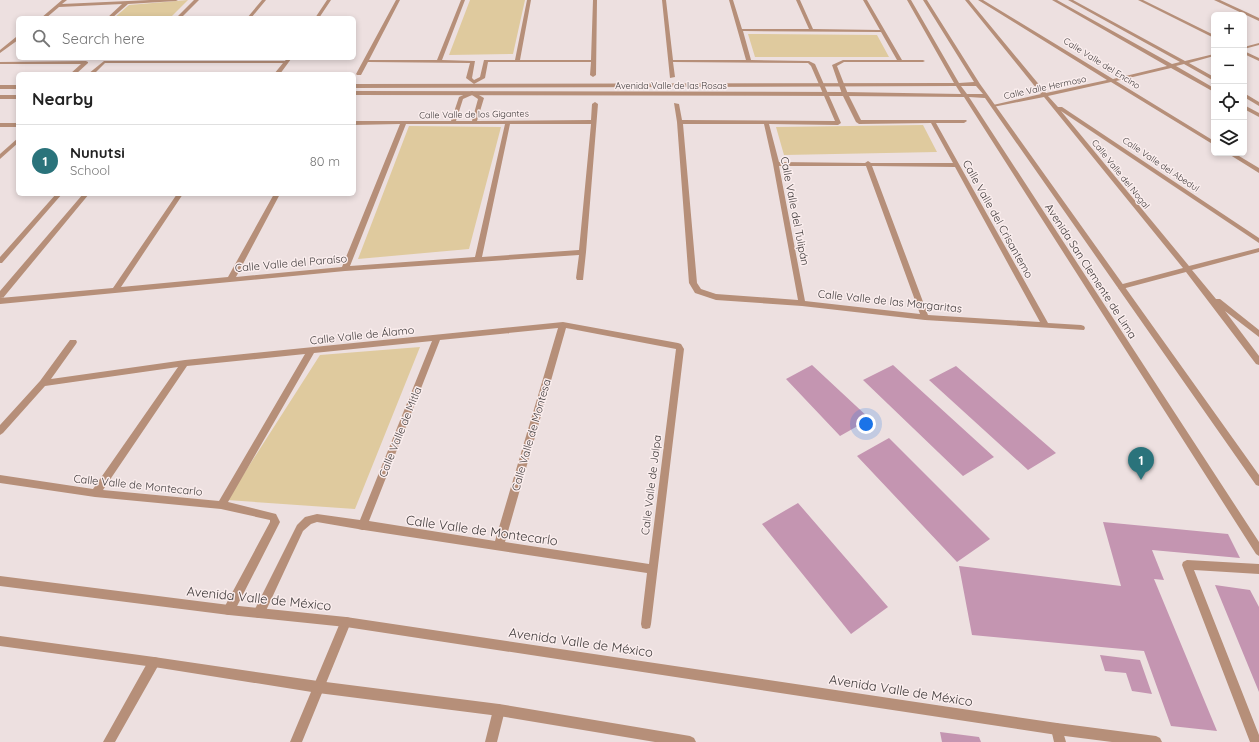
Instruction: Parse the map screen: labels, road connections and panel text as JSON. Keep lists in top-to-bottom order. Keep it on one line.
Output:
{"streets":{"street":["Calle Valle del Encino","Avenida Valle de las Rosas","Calle Valle Hermoso","Calle Valle de los Gigantes","Calle Valle del Abedul","Calle Valle del Nogal","Calle Valle del Tulipán","Calle Valle del Crisantemo","Calle Valle del Paraíso","Avenida San Clemente de Lima","Calle Valle de las Margaritas","Calle Valle de Álamo","Calle Valle de Mitla","Calle Valle de Montesa","Calle Valle de Montecarlo","Calle Valle de Jalpa","Avenida Valle de México"]},"crossings":[["Calle Valle del Encino","Calle Valle Hermoso"],["Avenida Valle de las Rosas","Avenida San Clemente de Lima"],["Calle Valle Hermoso","Calle Valle del Nogal"],["Calle Valle Hermoso","Avenida San Clemente de Lima"],["Calle Valle del Abedul","Calle Valle del Nogal"],["Calle Valle del Tulipán","Calle Valle de las Margaritas"],["Calle Valle del Crisantemo","Calle Valle de las Margaritas"],["Calle Valle de Álamo","Calle Valle de Mitla"],["Calle Valle de Álamo","Calle Valle de Montesa"],["Calle Valle de Álamo","Calle Valle de Jalpa"],["Calle Valle de Mitla","Calle Valle de Montecarlo"],["Calle Valle de Montesa","Calle Valle de Montecarlo"],["Calle Valle de Montecarlo","Calle Valle de Jalpa"],["Calle Valle de Montecarlo","Avenida Valle de México"]],"page":{"map_buttons":["+","−"],"search":"Search here","heading":"Nearby","list":[{"mark":"1","name":"Nunutsi","note":"School","value":"80 m"}],"pins":"1"}}
